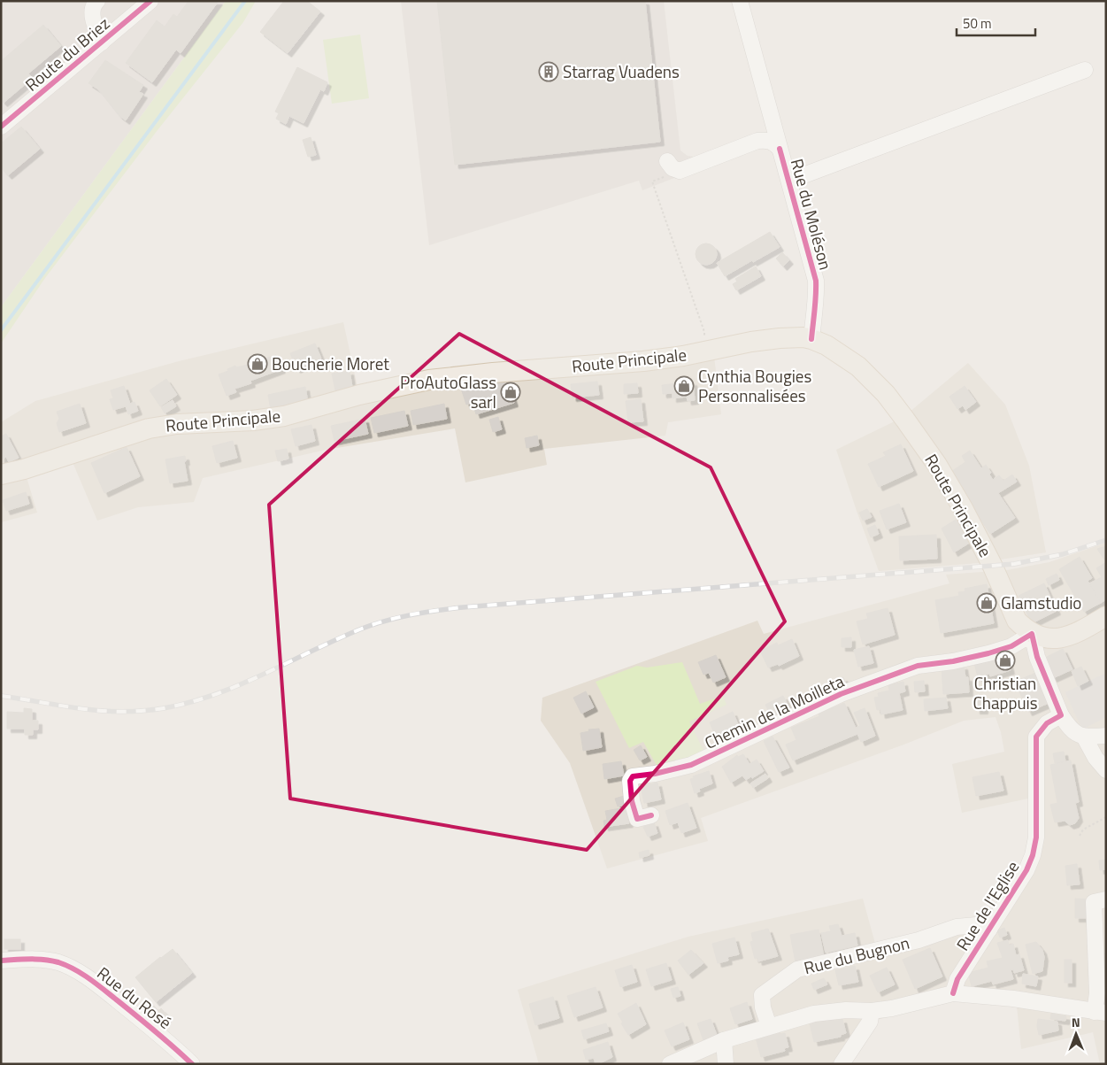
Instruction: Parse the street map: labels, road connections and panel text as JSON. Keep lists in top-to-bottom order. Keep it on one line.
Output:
{"streets":{"main road":["Route Principale"],"street":["Route du Briez","Rue du Moléson","Chemin de la Moilleta","Rue de l'Eglise","Rue du Bugnon","Rue du Rosé"]},"crossings":[["Rue du Moléson","Route Principale"],["Route Principale","Chemin de la Moilleta"],["Rue de l'Eglise","Rue du Bugnon"]],"places":{"building":["Starrag Vuadens"],"shop":["Boucherie Moret","Cynthia Bougies Personnalisées","ProAutoGlass sarl","Glamstudio","Christian Chappuis"]},"scale_bar":"50 m","north":"top"}
